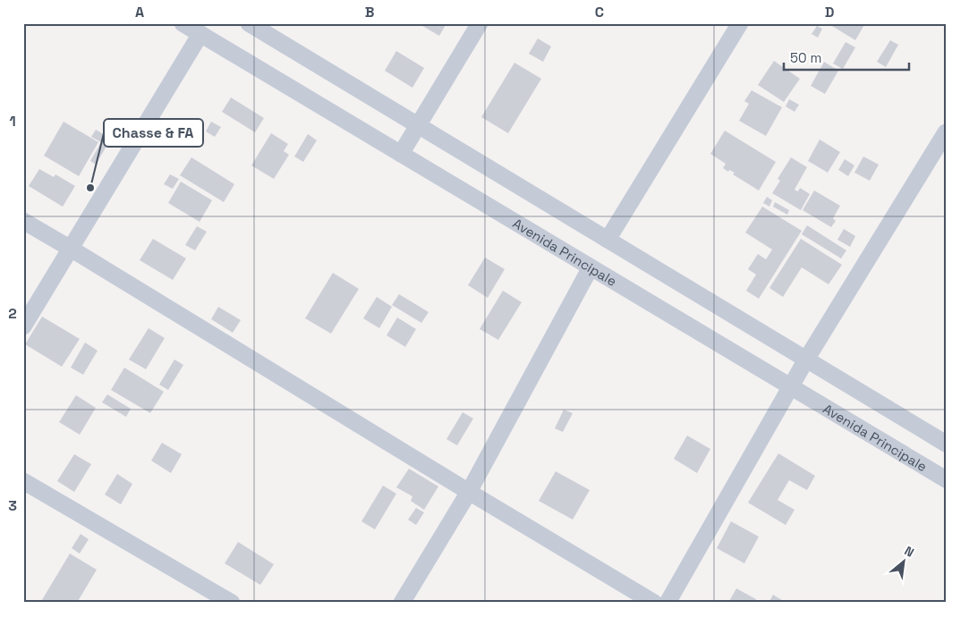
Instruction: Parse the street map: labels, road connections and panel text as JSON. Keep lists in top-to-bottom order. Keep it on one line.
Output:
{"streets":{"street":["Avenida Principale"]},"places":["Chasse & FA"],"scale_bar":"50 m","north":"top right","grid":{"columns":["A","B","C","D"],"rows":["1","2","3"]}}
